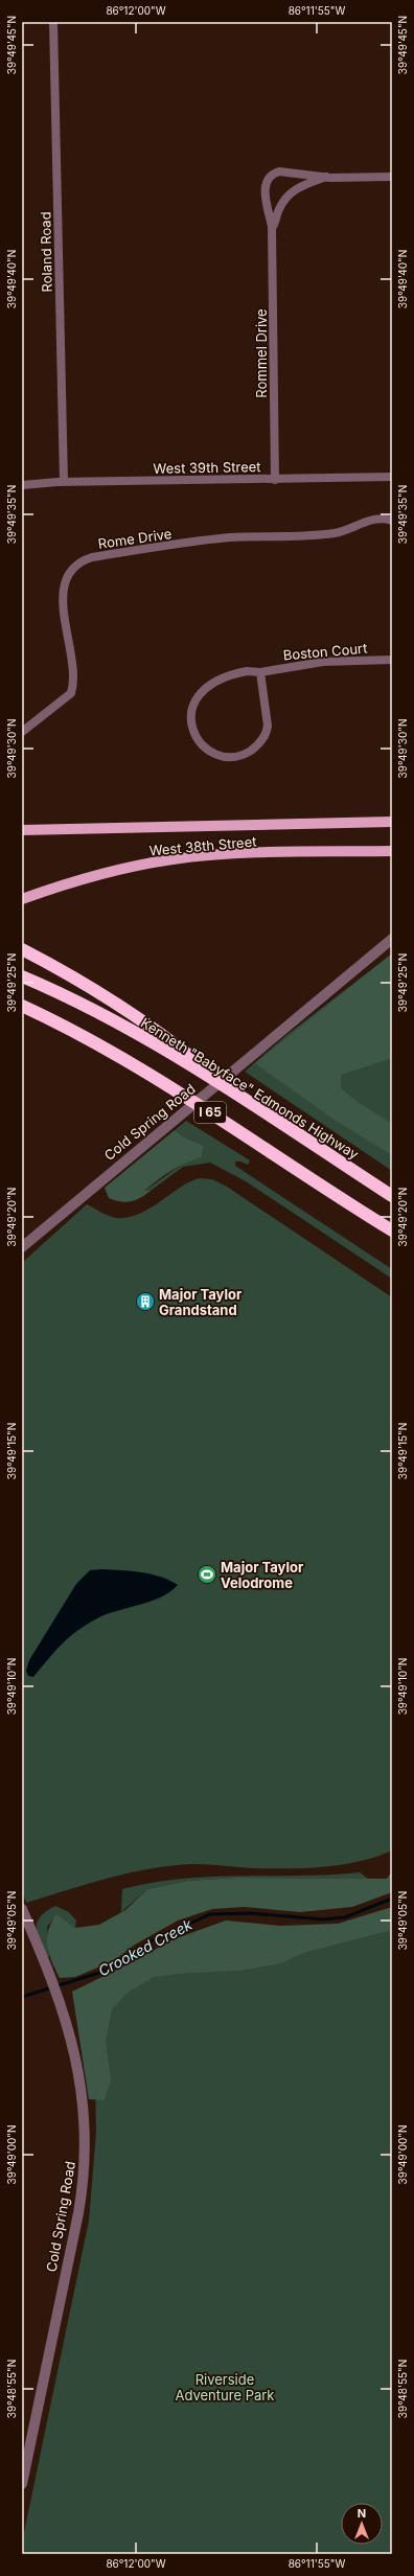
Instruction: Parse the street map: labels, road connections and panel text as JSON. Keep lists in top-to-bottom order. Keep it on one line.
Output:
{"streets":{"highway":["Kenneth \"Babyface\" Edmonds Highway","I 65"],"main road":["West 38th Street"],"street":["Roland Road","Rommel Drive","West 39th Street","Rome Drive","Boston Court","Cold Spring Road"]},"crossings":[["Roland Road","West 39th Street"],["Rommel Drive","West 39th Street"]],"water":["Crooked Creek"],"parks":["Riverside Adventure Park"],"places":{"building":["Major Taylor Grandstand"],"sports":["Major Taylor Velodrome"]},"north":"top","coordinates":["86°12'00\"W","86°11'55\"W","39°49'45\"N","39°49'40\"N","39°49'35\"N","39°49'30\"N","39°49'25\"N","39°49'20\"N","39°49'15\"N","39°49'10\"N","39°49'05\"N","39°49'00\"N","39°48'55\"N"]}
